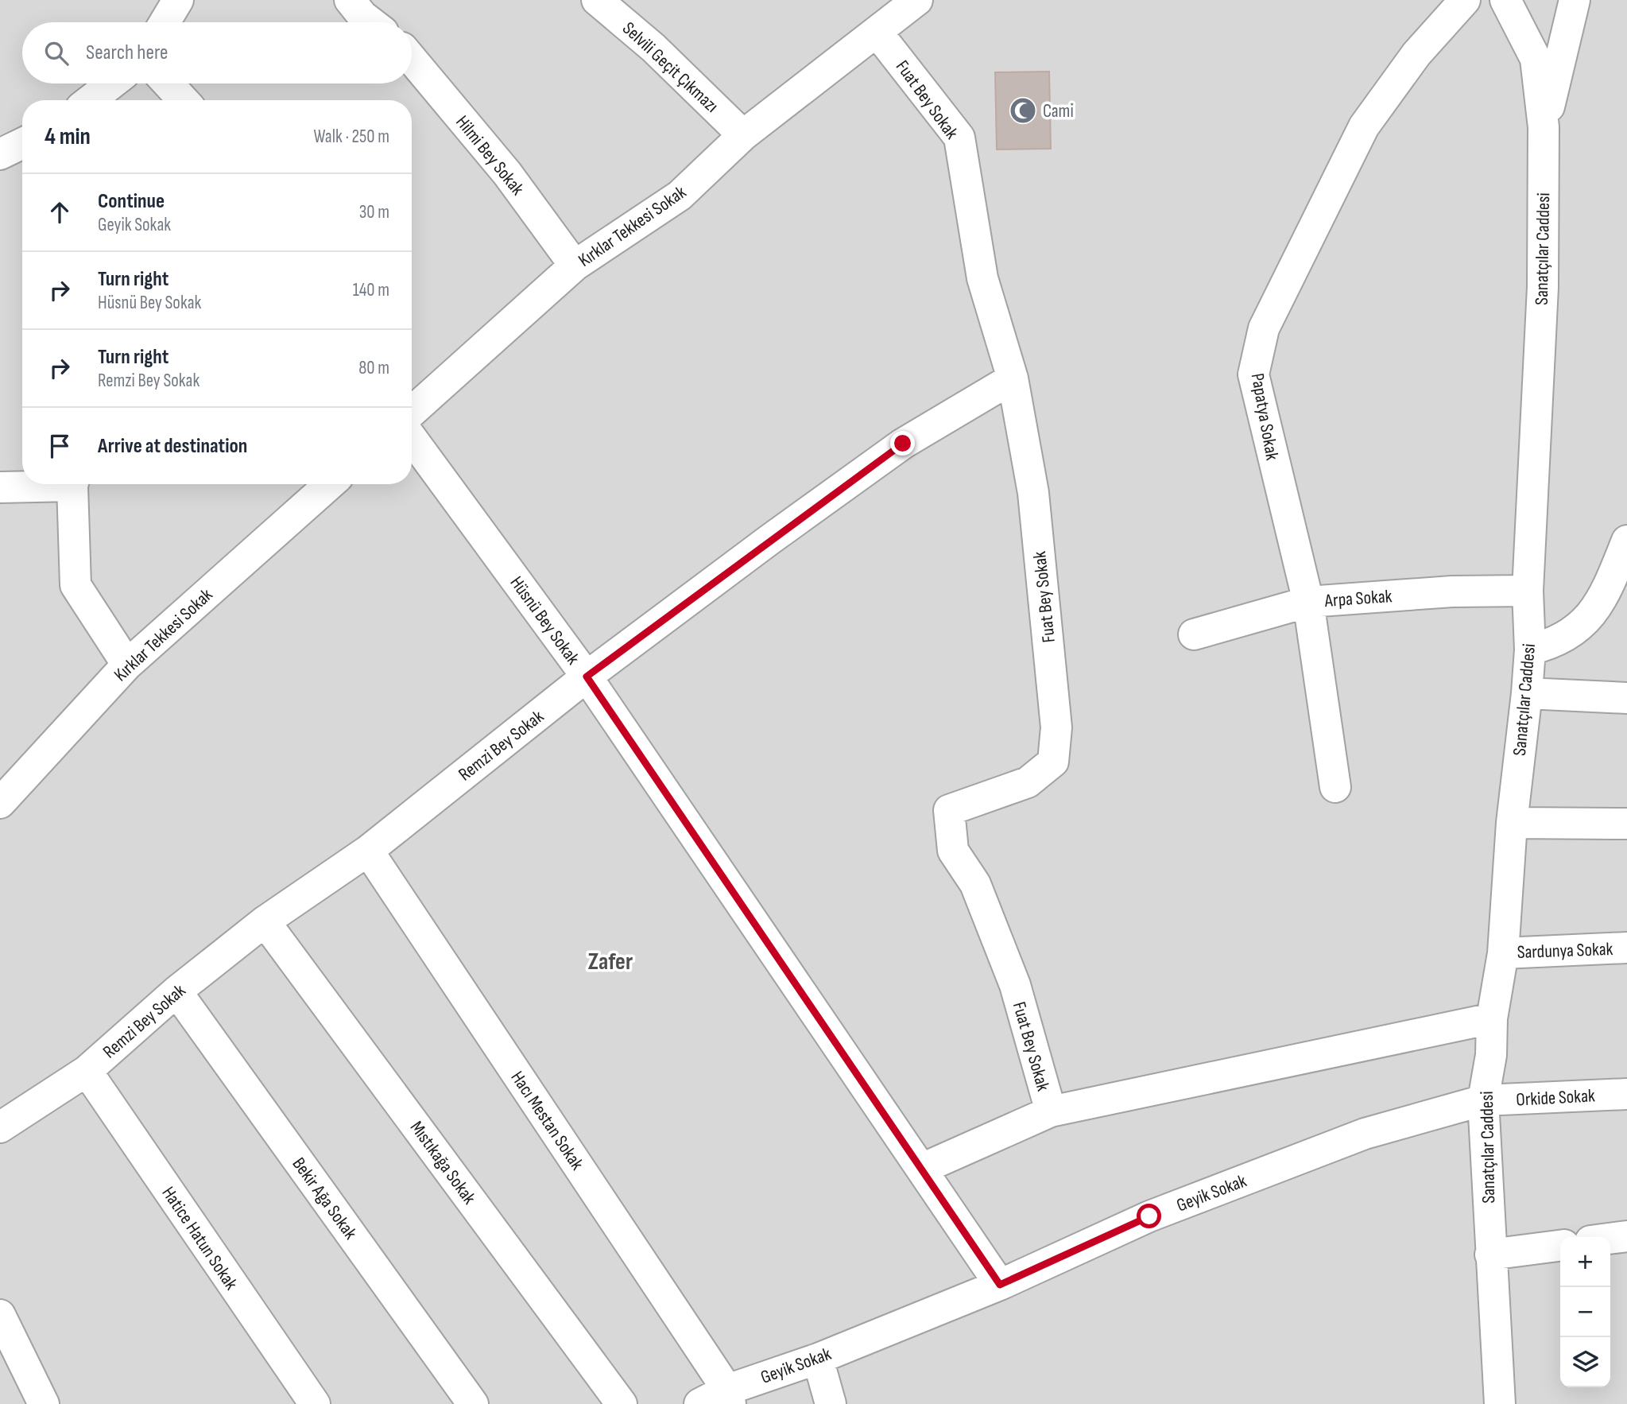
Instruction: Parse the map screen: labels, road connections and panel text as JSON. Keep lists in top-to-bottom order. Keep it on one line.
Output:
{"streets":{"street":["Selvili Geçit Çıkmazı","Fuat Bey Sokak","Hilmi Bey Sokak","Kırklar Tekkesi Sokak","Sanatçılar Caddesi","Papatya Sokak","Arpa Sokak","Hüsnü Bey Sokak","Remzi Bey Sokak","Sardunya Sokak","Orkide Sokak","Hacı Mestan Sokak","Mıstıkağa Sokak","Geyik Sokak","Bekir Ağa Sokak","Hatice Hatun Sokak"]},"crossings":[["Selvili Geçit Çıkmazı","Kırklar Tekkesi Sokak"],["Fuat Bey Sokak","Kırklar Tekkesi Sokak"],["Fuat Bey Sokak","Remzi Bey Sokak"],["Hilmi Bey Sokak","Kırklar Tekkesi Sokak"],["Sanatçılar Caddesi","Arpa Sokak"],["Sanatçılar Caddesi","Sardunya Sokak"],["Sanatçılar Caddesi","Orkide Sokak"],["Sanatçılar Caddesi","Geyik Sokak"],["Papatya Sokak","Arpa Sokak"],["Hüsnü Bey Sokak","Remzi Bey Sokak"],["Hüsnü Bey Sokak","Geyik Sokak"],["Remzi Bey Sokak","Hacı Mestan Sokak"],["Remzi Bey Sokak","Mıstıkağa Sokak"],["Remzi Bey Sokak","Bekir Ağa Sokak"],["Remzi Bey Sokak","Hatice Hatun Sokak"],["Orkide Sokak","Geyik Sokak"],["Hacı Mestan Sokak","Geyik Sokak"]],"districts":["Zafer"],"places":{"mosque":["Cami"]},"page":{"search":"Search here","heading":["4 min","Walk · 250 m"],"list":[["Continue","Geyik Sokak","30 m"],["Turn right","Hüsnü Bey Sokak","140 m"],["Turn right","Remzi Bey Sokak","80 m"],"Arrive at destination"],"map_buttons":["+","−"]}}
